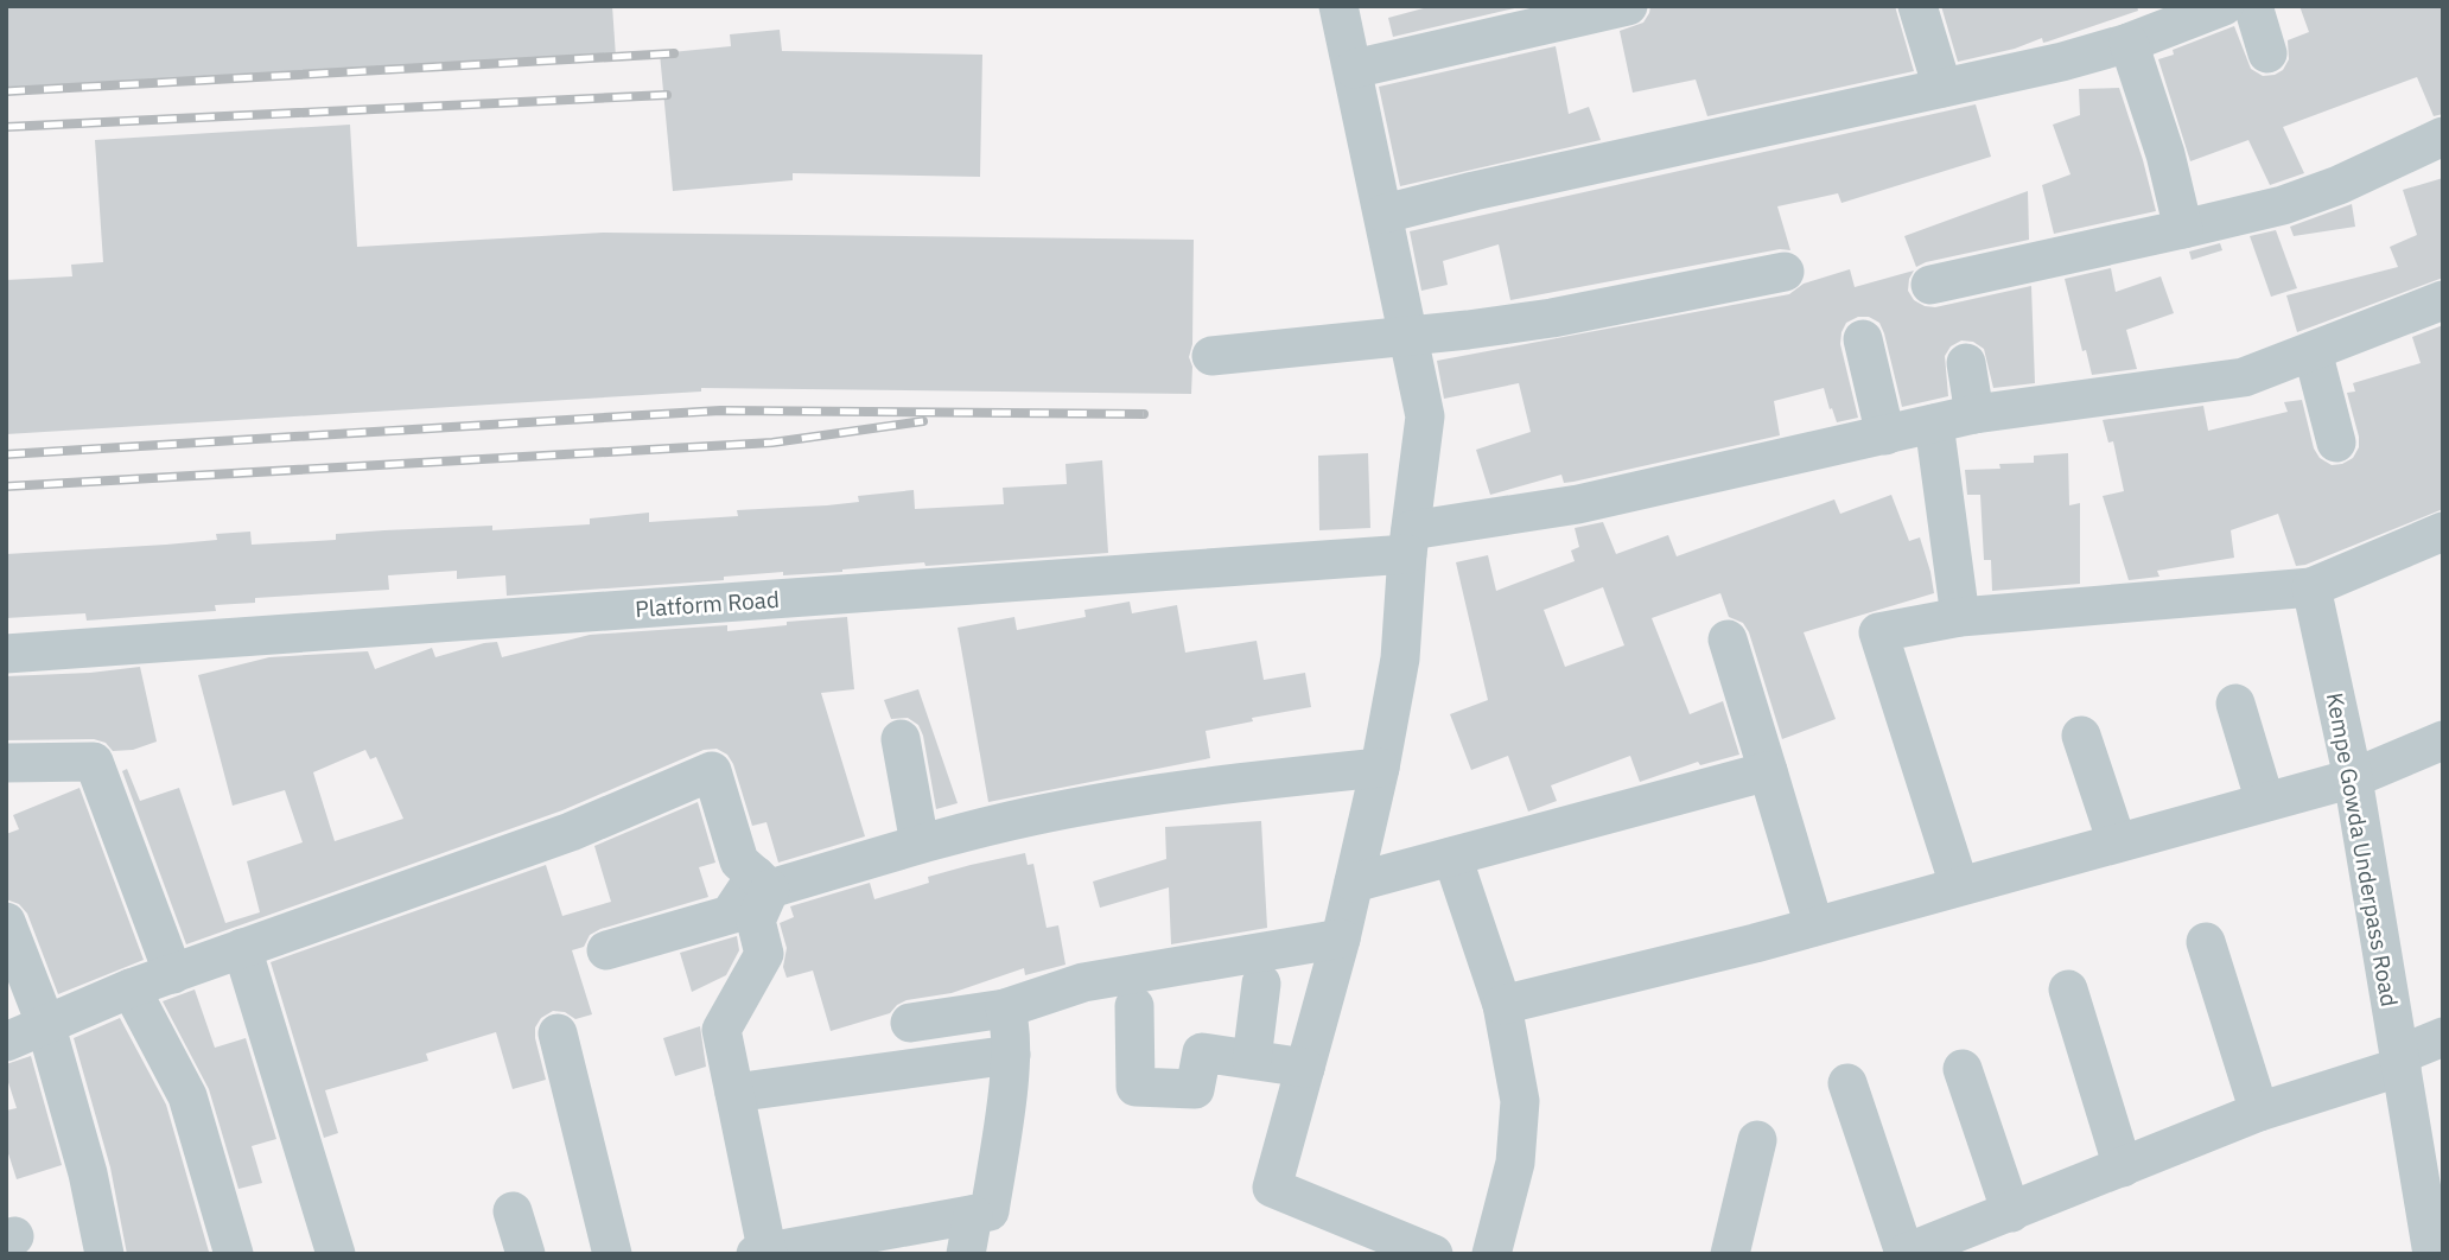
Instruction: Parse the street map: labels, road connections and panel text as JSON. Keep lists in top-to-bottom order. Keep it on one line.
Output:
{"streets":{"street":["Platform Road","Kempe Gowda Underpass Road"]}}
